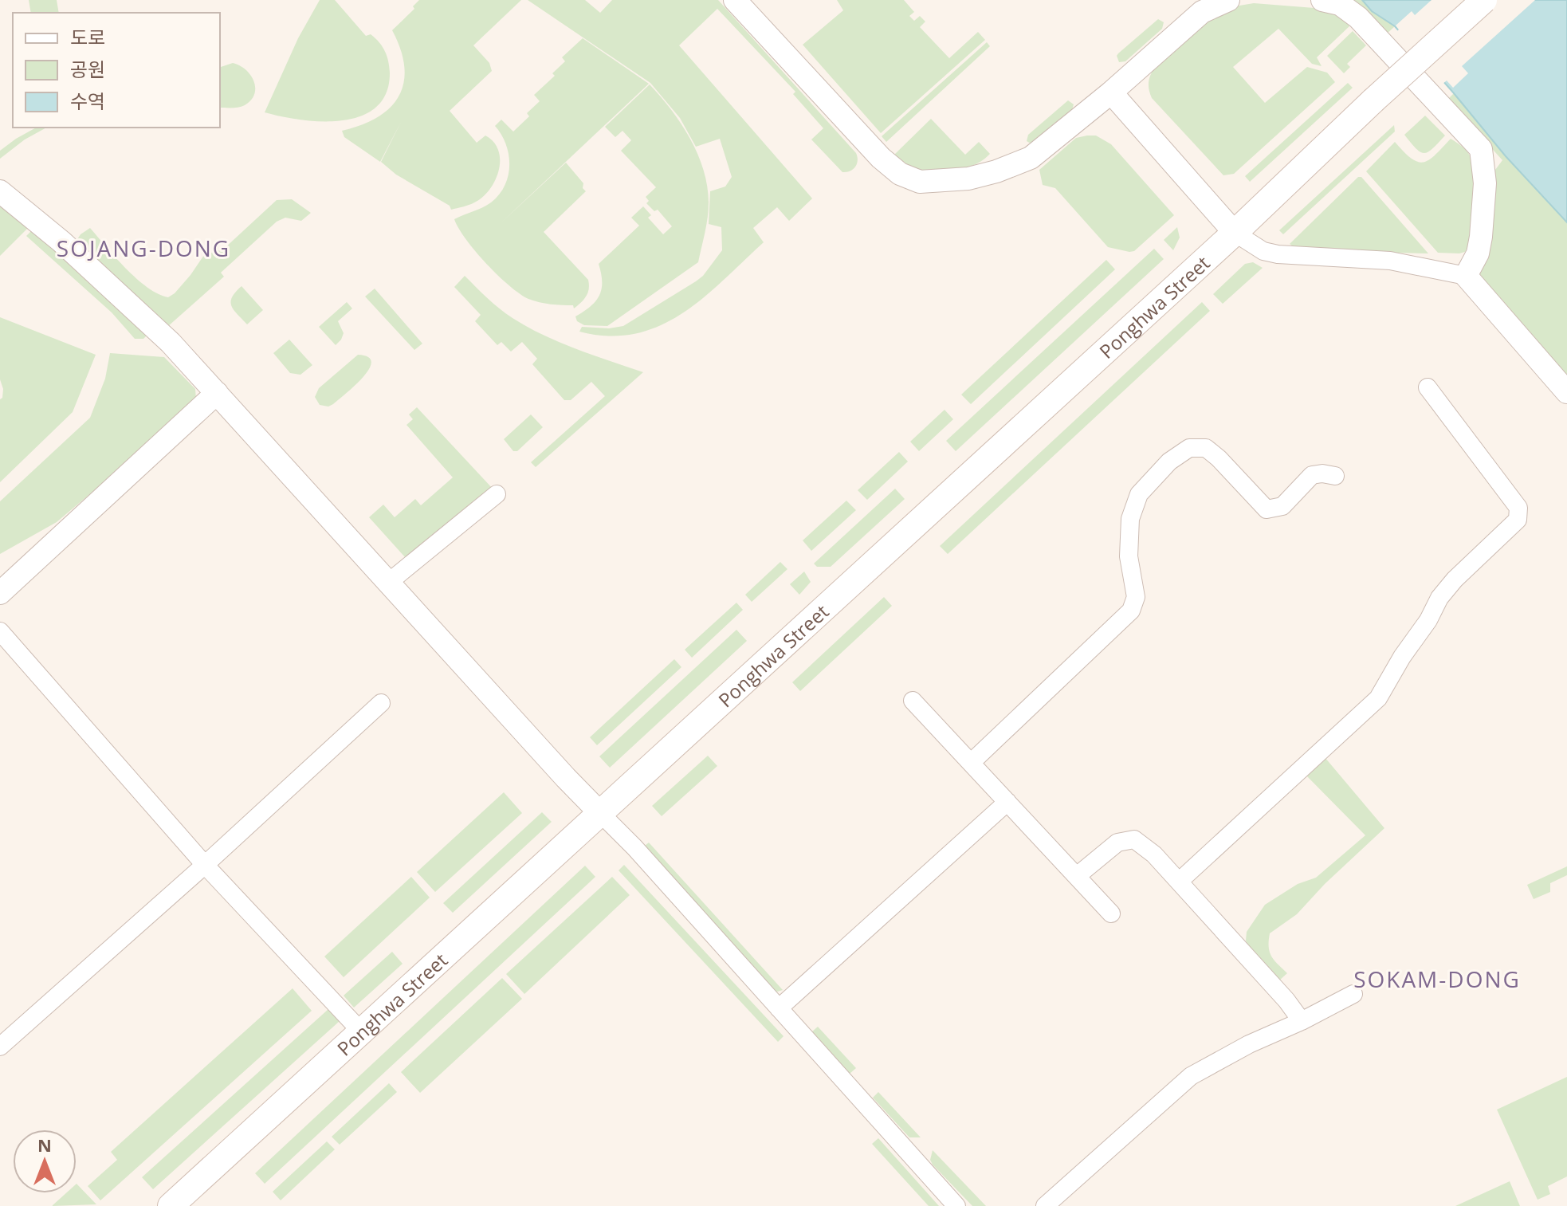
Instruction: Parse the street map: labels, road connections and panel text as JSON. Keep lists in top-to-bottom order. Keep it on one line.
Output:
{"streets":{"main road":["Ponghwa Street"]},"districts":["SOJANG-DONG","SOKAM-DONG"],"legend":["도로","공원","수역"],"north":"top"}
